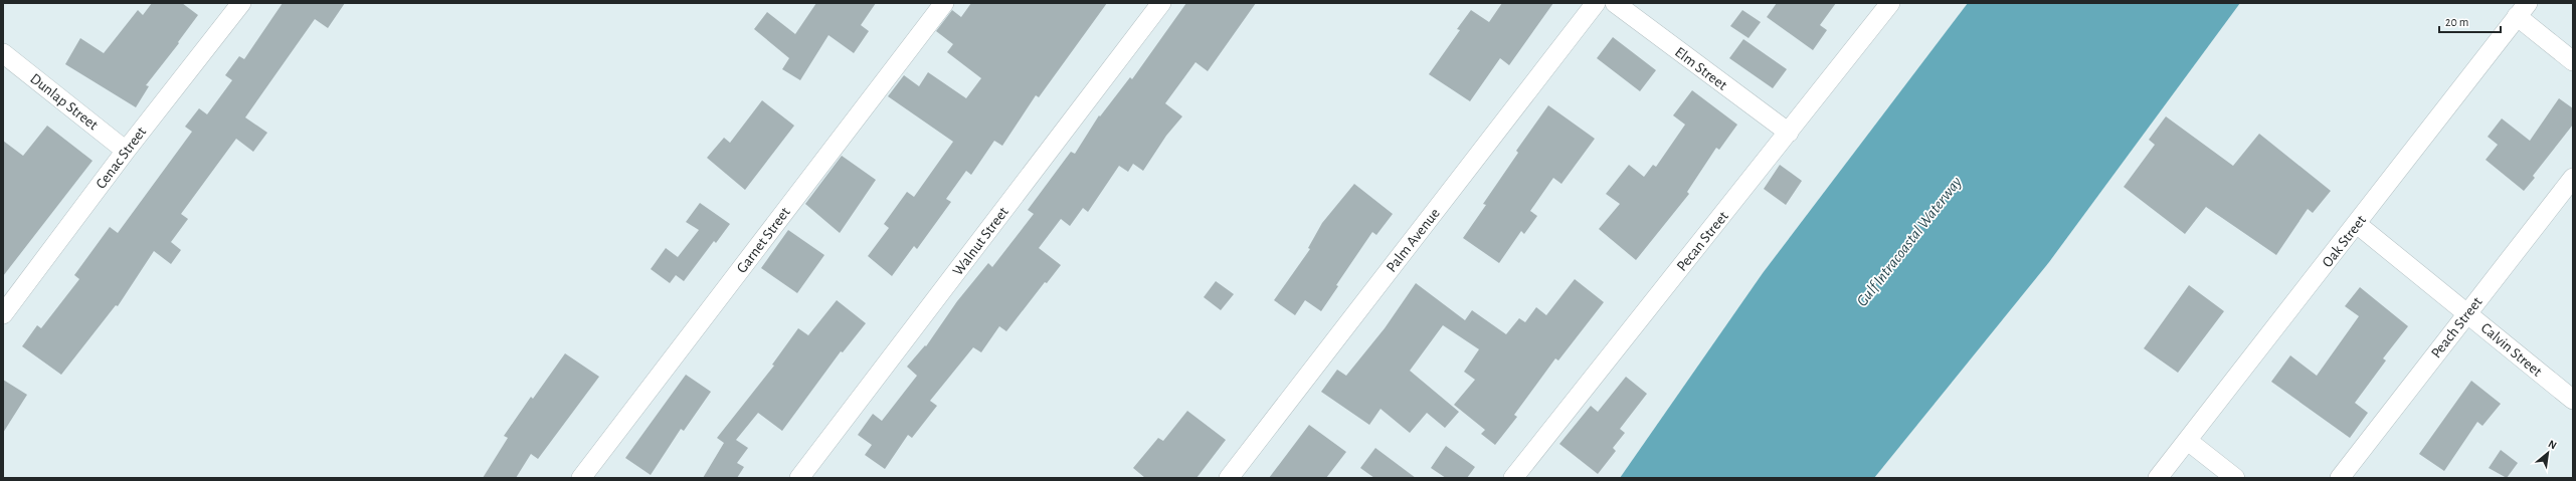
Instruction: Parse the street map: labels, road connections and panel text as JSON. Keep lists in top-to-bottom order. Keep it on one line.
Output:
{"streets":{"street":["Elm Street","Dunlap Street","Cenac Street","Garnet Street","Palm Avenue","Walnut Street","Pecan Street","Oak Street","Peach Street","Calvin Street"]},"crossings":[["Elm Street","Pecan Street"],["Dunlap Street","Cenac Street"],["Oak Street","Calvin Street"],["Peach Street","Calvin Street"]],"water":["Gulf Intracoastal Waterway"],"scale_bar":"20 m","north":"top right"}
